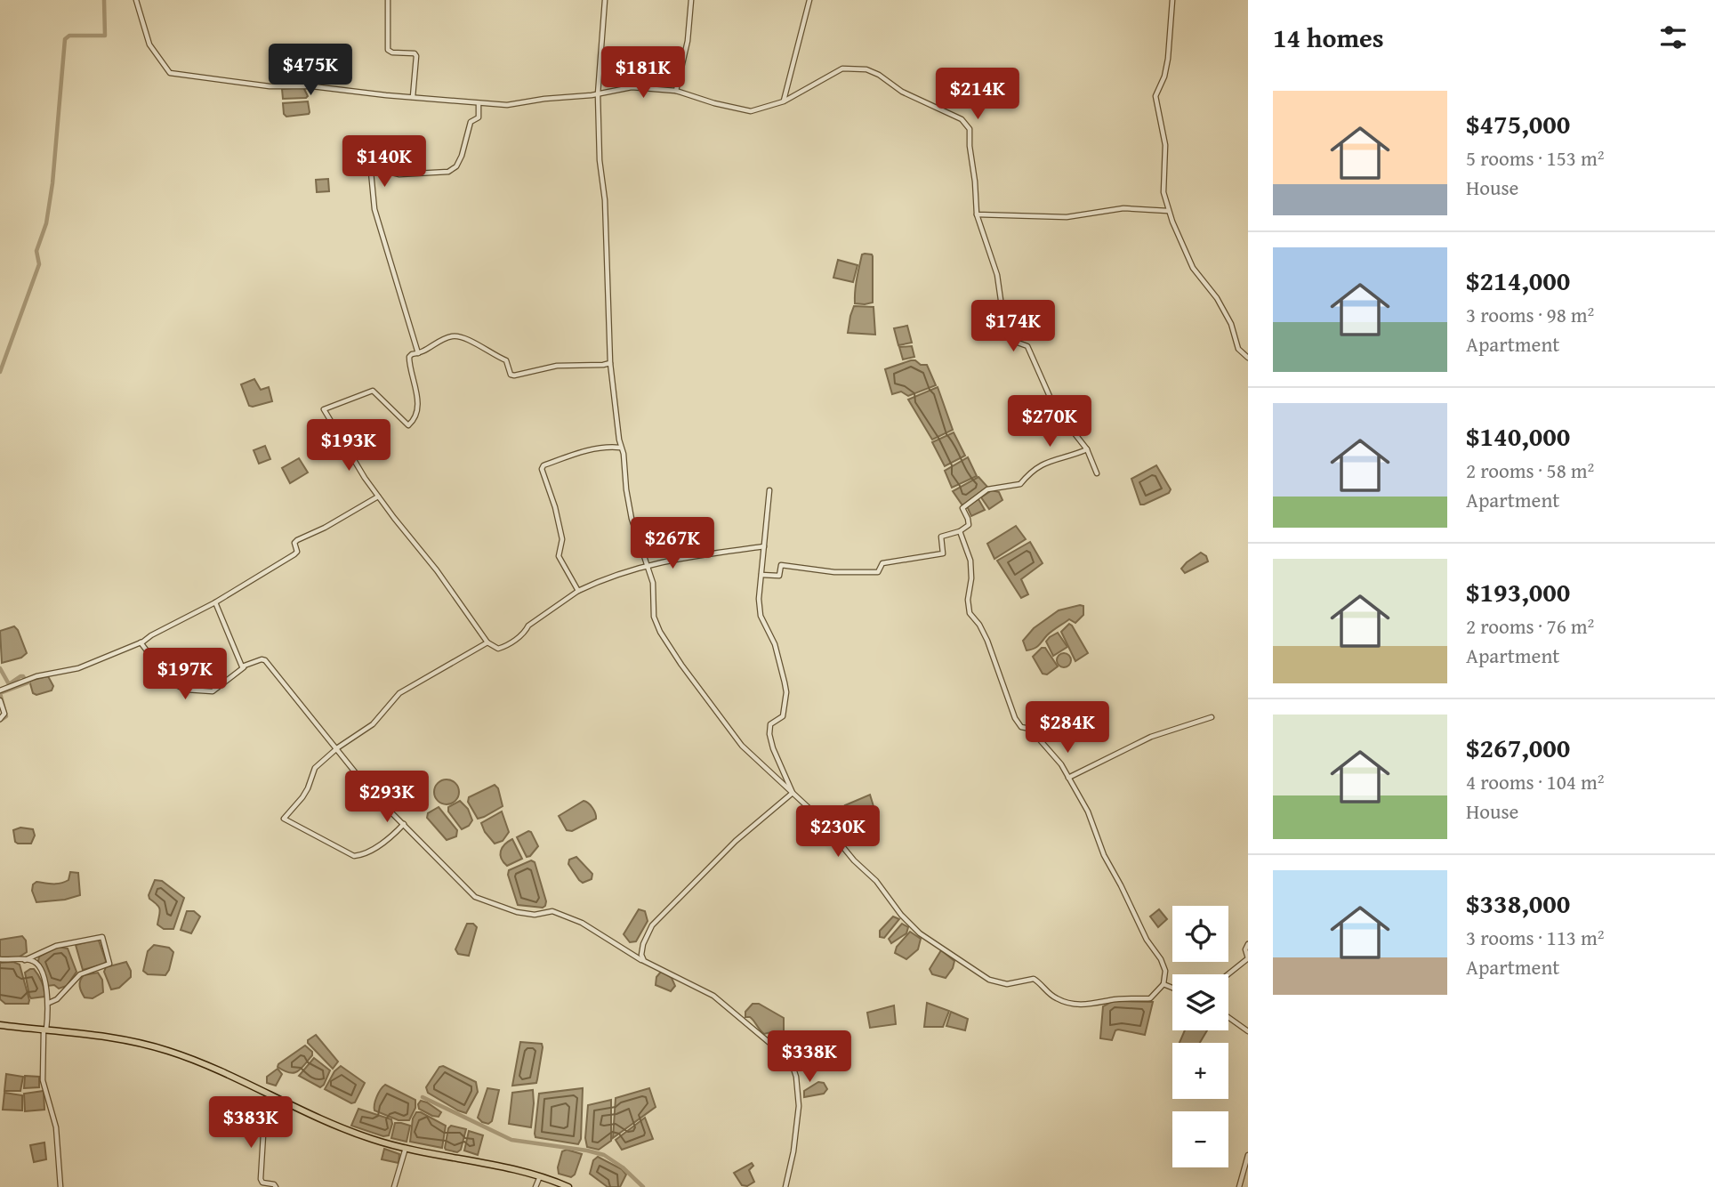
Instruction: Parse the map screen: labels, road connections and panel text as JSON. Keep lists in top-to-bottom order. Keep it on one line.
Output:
{"page":{"heading":"14 homes","price":["$475K","$181K","$214K","$140K","$174K","$270K","$193K","$267K","$197K","$284K","$293K","$230K","$338K","$383K"],"list":[{"name":"$475,000","note":"5 rooms · 153 m² · House"},{"name":"$214,000","note":"3 rooms · 98 m² · Apartment"},{"name":"$140,000","note":"2 rooms · 58 m² · Apartment"},{"name":"$193,000","note":"2 rooms · 76 m² · Apartment"},{"name":"$267,000","note":"4 rooms · 104 m² · House"},{"name":"$338,000","note":"3 rooms · 113 m² · Apartment"}],"map_buttons":["+","−"]}}
